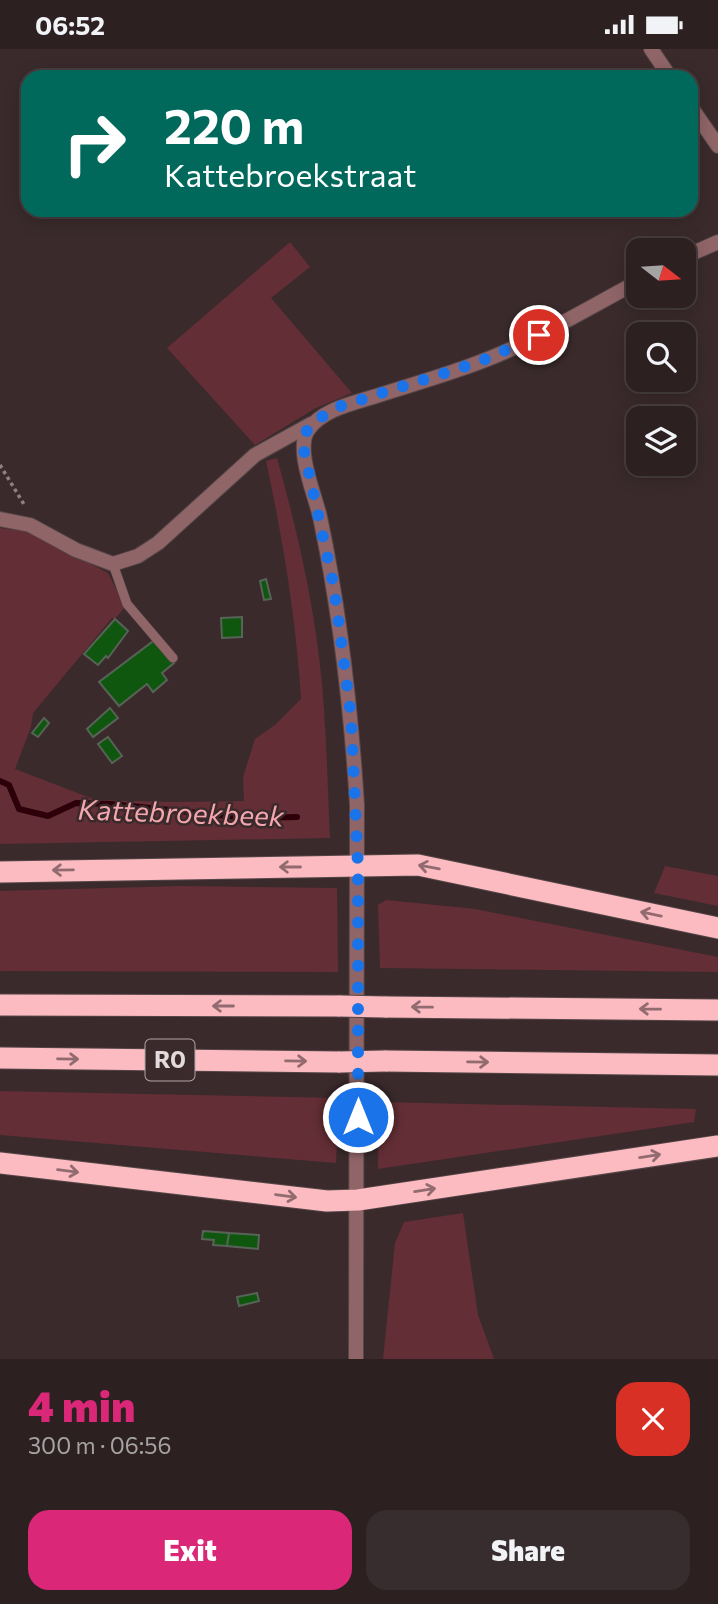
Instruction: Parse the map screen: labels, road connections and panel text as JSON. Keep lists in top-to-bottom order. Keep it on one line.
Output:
{"streets":{"highway":["R0"]},"water":["Kattebroekbeek"],"north":"right","page":{"status":"06:52","turn":["220 m","Kattebroekstraat"],"heading":["4 min","300 m · 06:56"],"buttons":["Exit","Share"]}}
